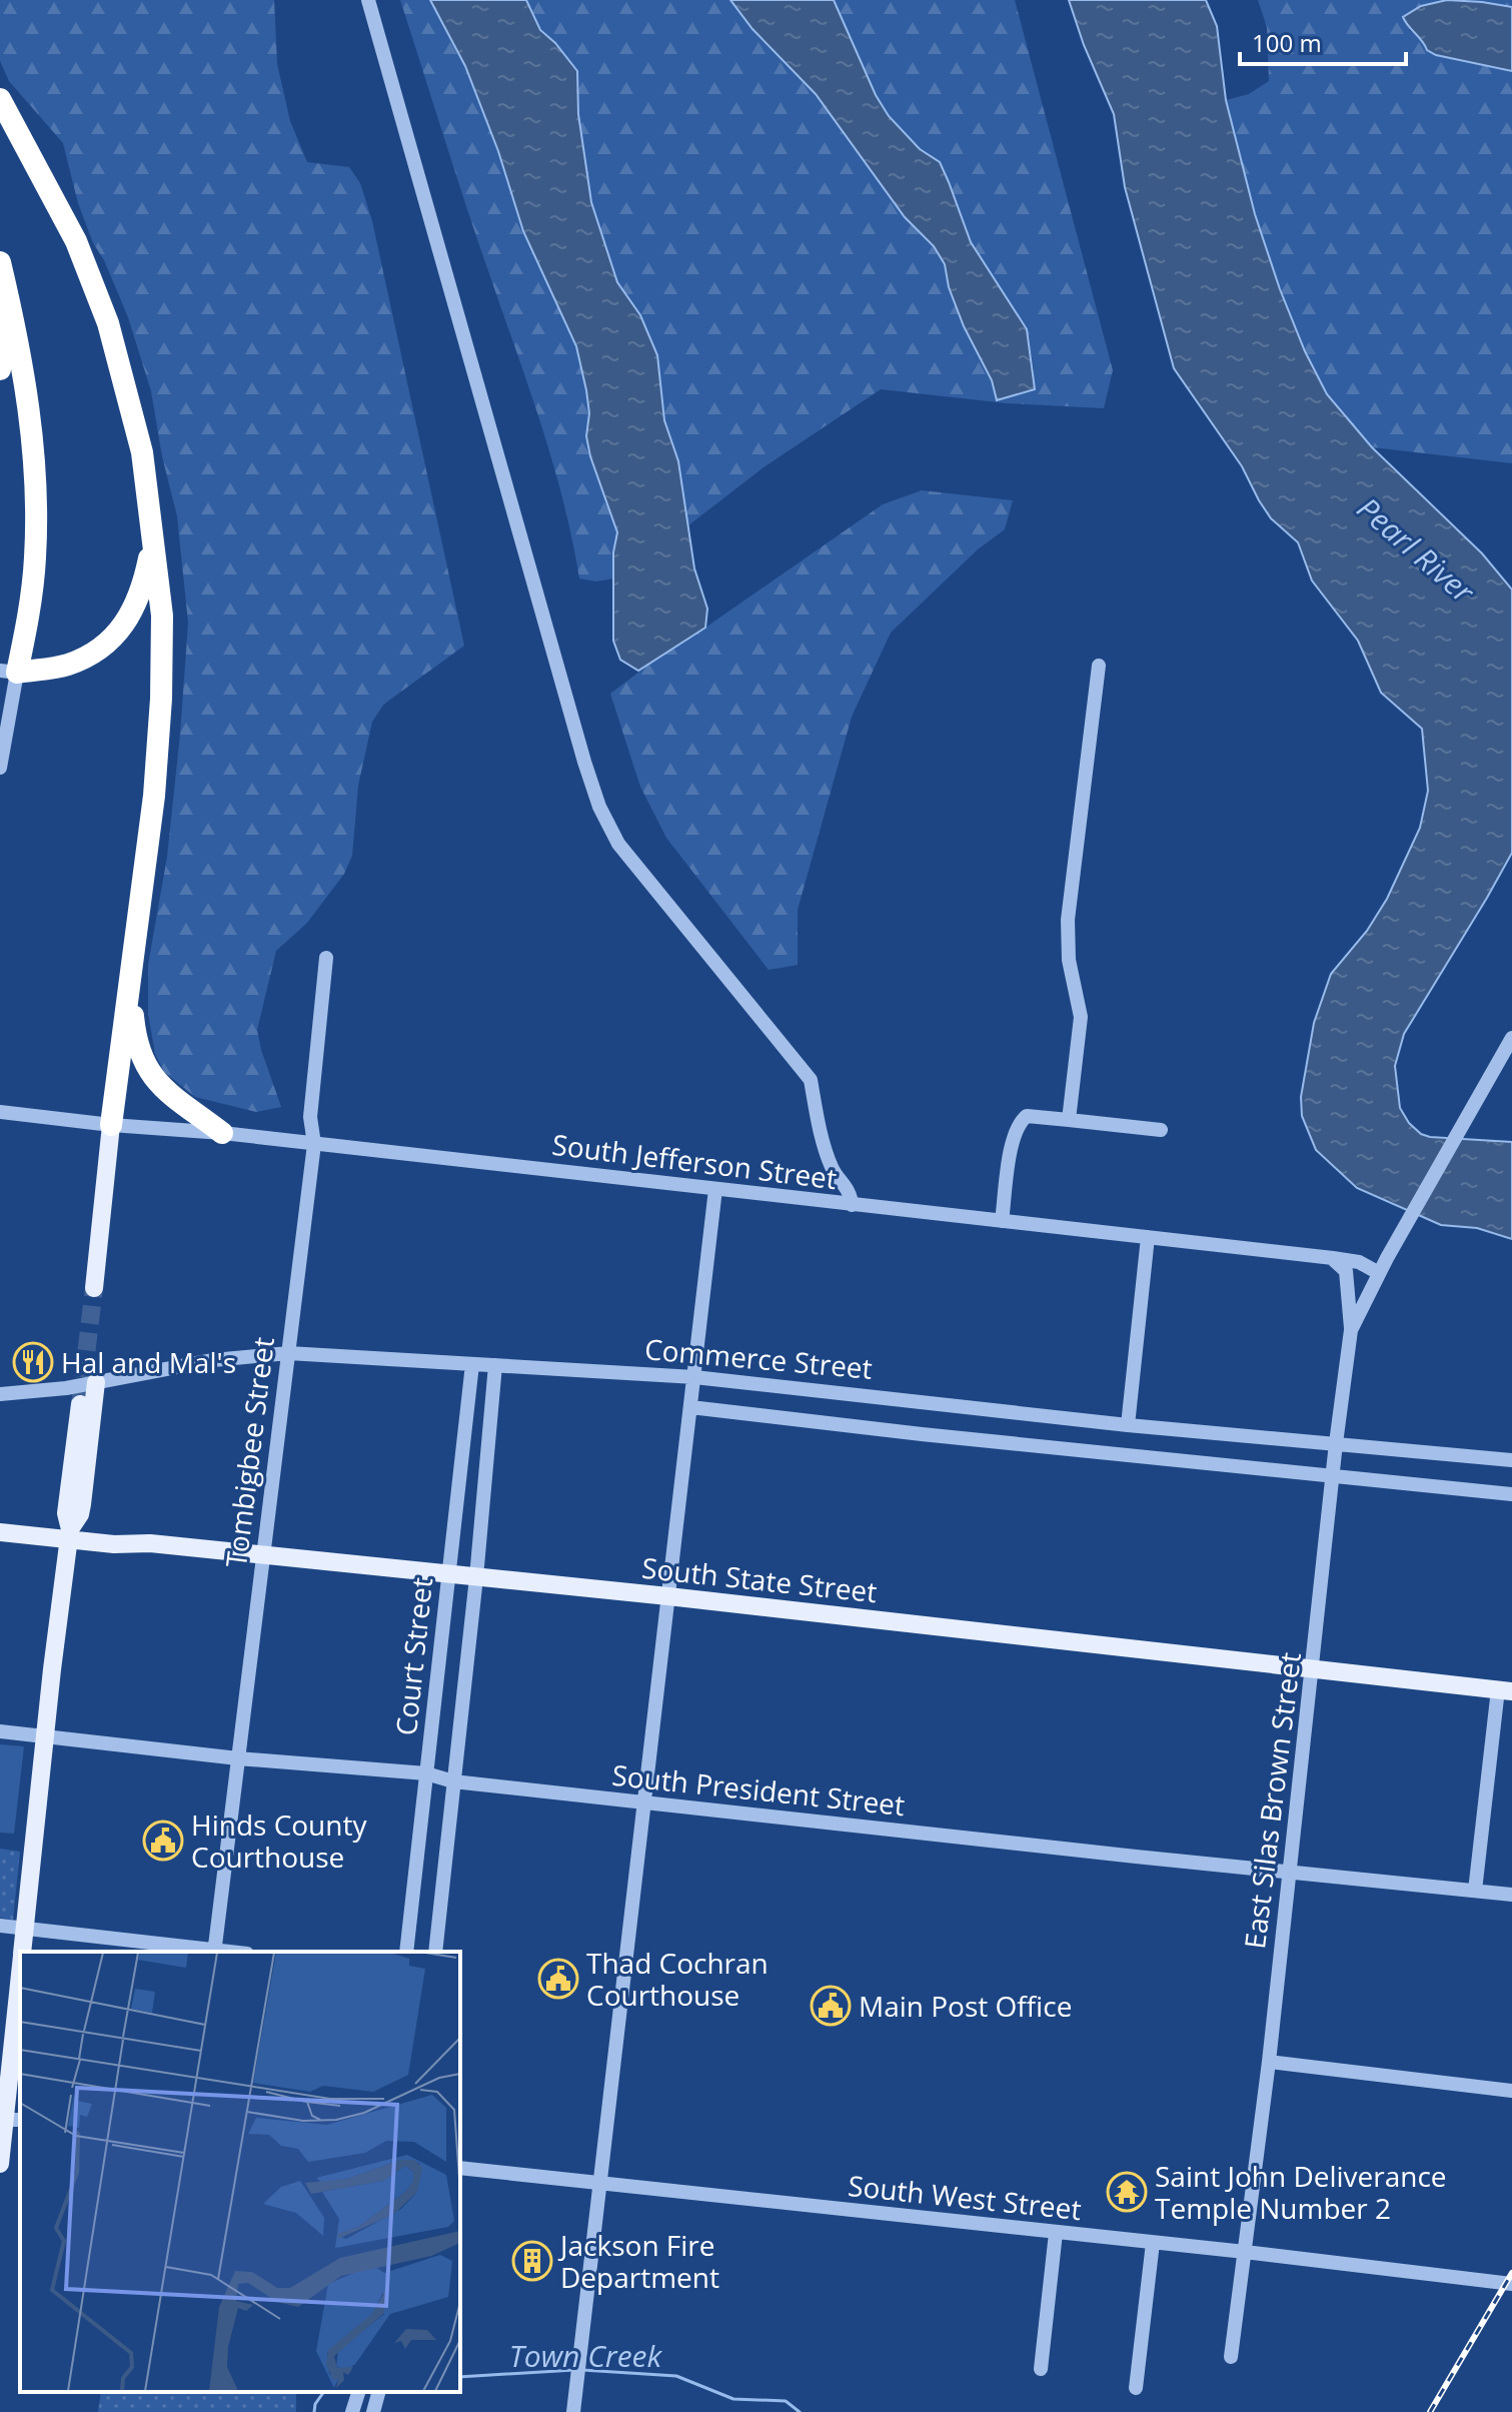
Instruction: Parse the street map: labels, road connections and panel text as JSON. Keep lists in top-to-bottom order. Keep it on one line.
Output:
{"streets":{"main road":["South State Street"],"street":["South Jefferson Street","Commerce Street","Tombigbee Street","Court Street","South President Street","East Silas Brown Street","South West Street"]},"crossings":[["South Jefferson Street","Tombigbee Street"],["South Jefferson Street","East Silas Brown Street"],["Commerce Street","Tombigbee Street"],["Commerce Street","Court Street"],["Commerce Street","East Silas Brown Street"],["Tombigbee Street","South State Street"],["Tombigbee Street","South President Street"],["South State Street","Court Street"],["South State Street","East Silas Brown Street"],["Court Street","South President Street"],["South President Street","East Silas Brown Street"],["East Silas Brown Street","South West Street"]],"water":["Pearl River","Town Creek"],"places":{"restaurant":["Hal and Mal's"],"public building":["Hinds County Courthouse","Thad Cochran Courthouse","Main Post Office"],"temple":["Saint John Deliverance Temple Number 2"],"building":["Jackson Fire Department"]},"scale_bar":"100 m"}
